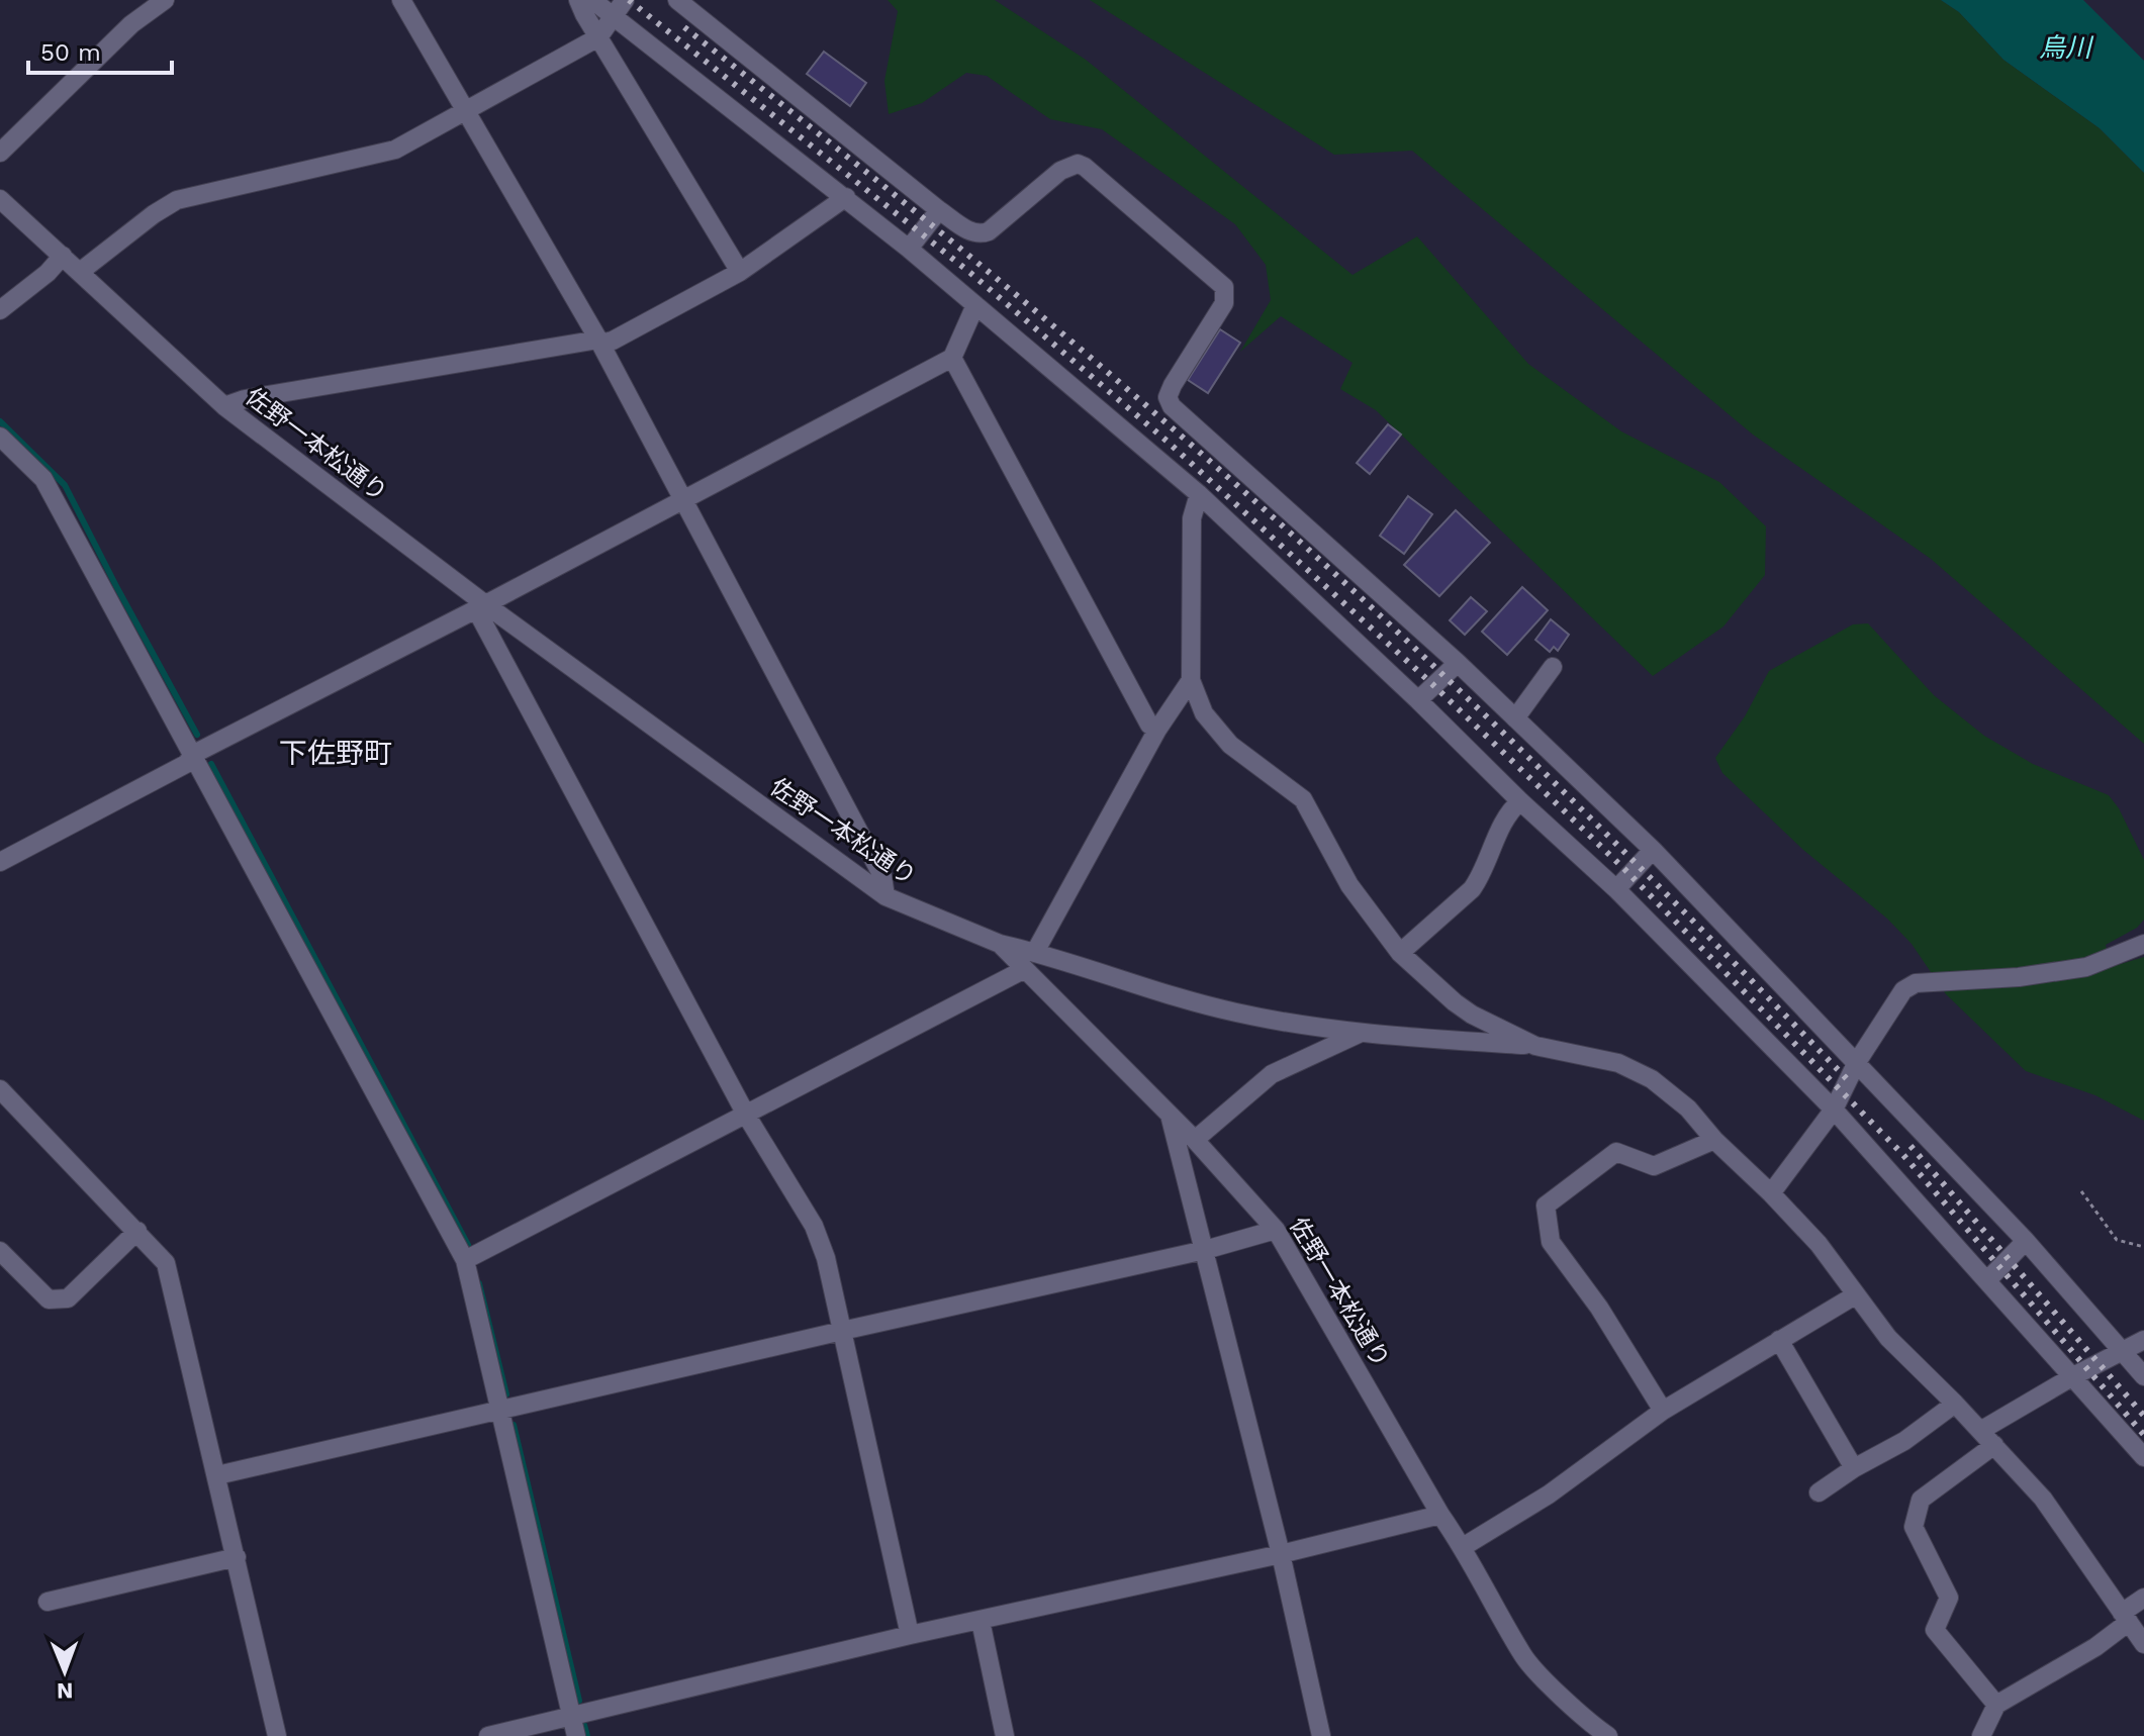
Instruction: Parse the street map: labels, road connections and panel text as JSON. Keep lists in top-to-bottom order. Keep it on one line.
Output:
{"streets":{"street":["佐野一本松通り"]},"districts":["下佐野町"],"water":["烏川"],"scale_bar":"50 m","north":"bottom"}
